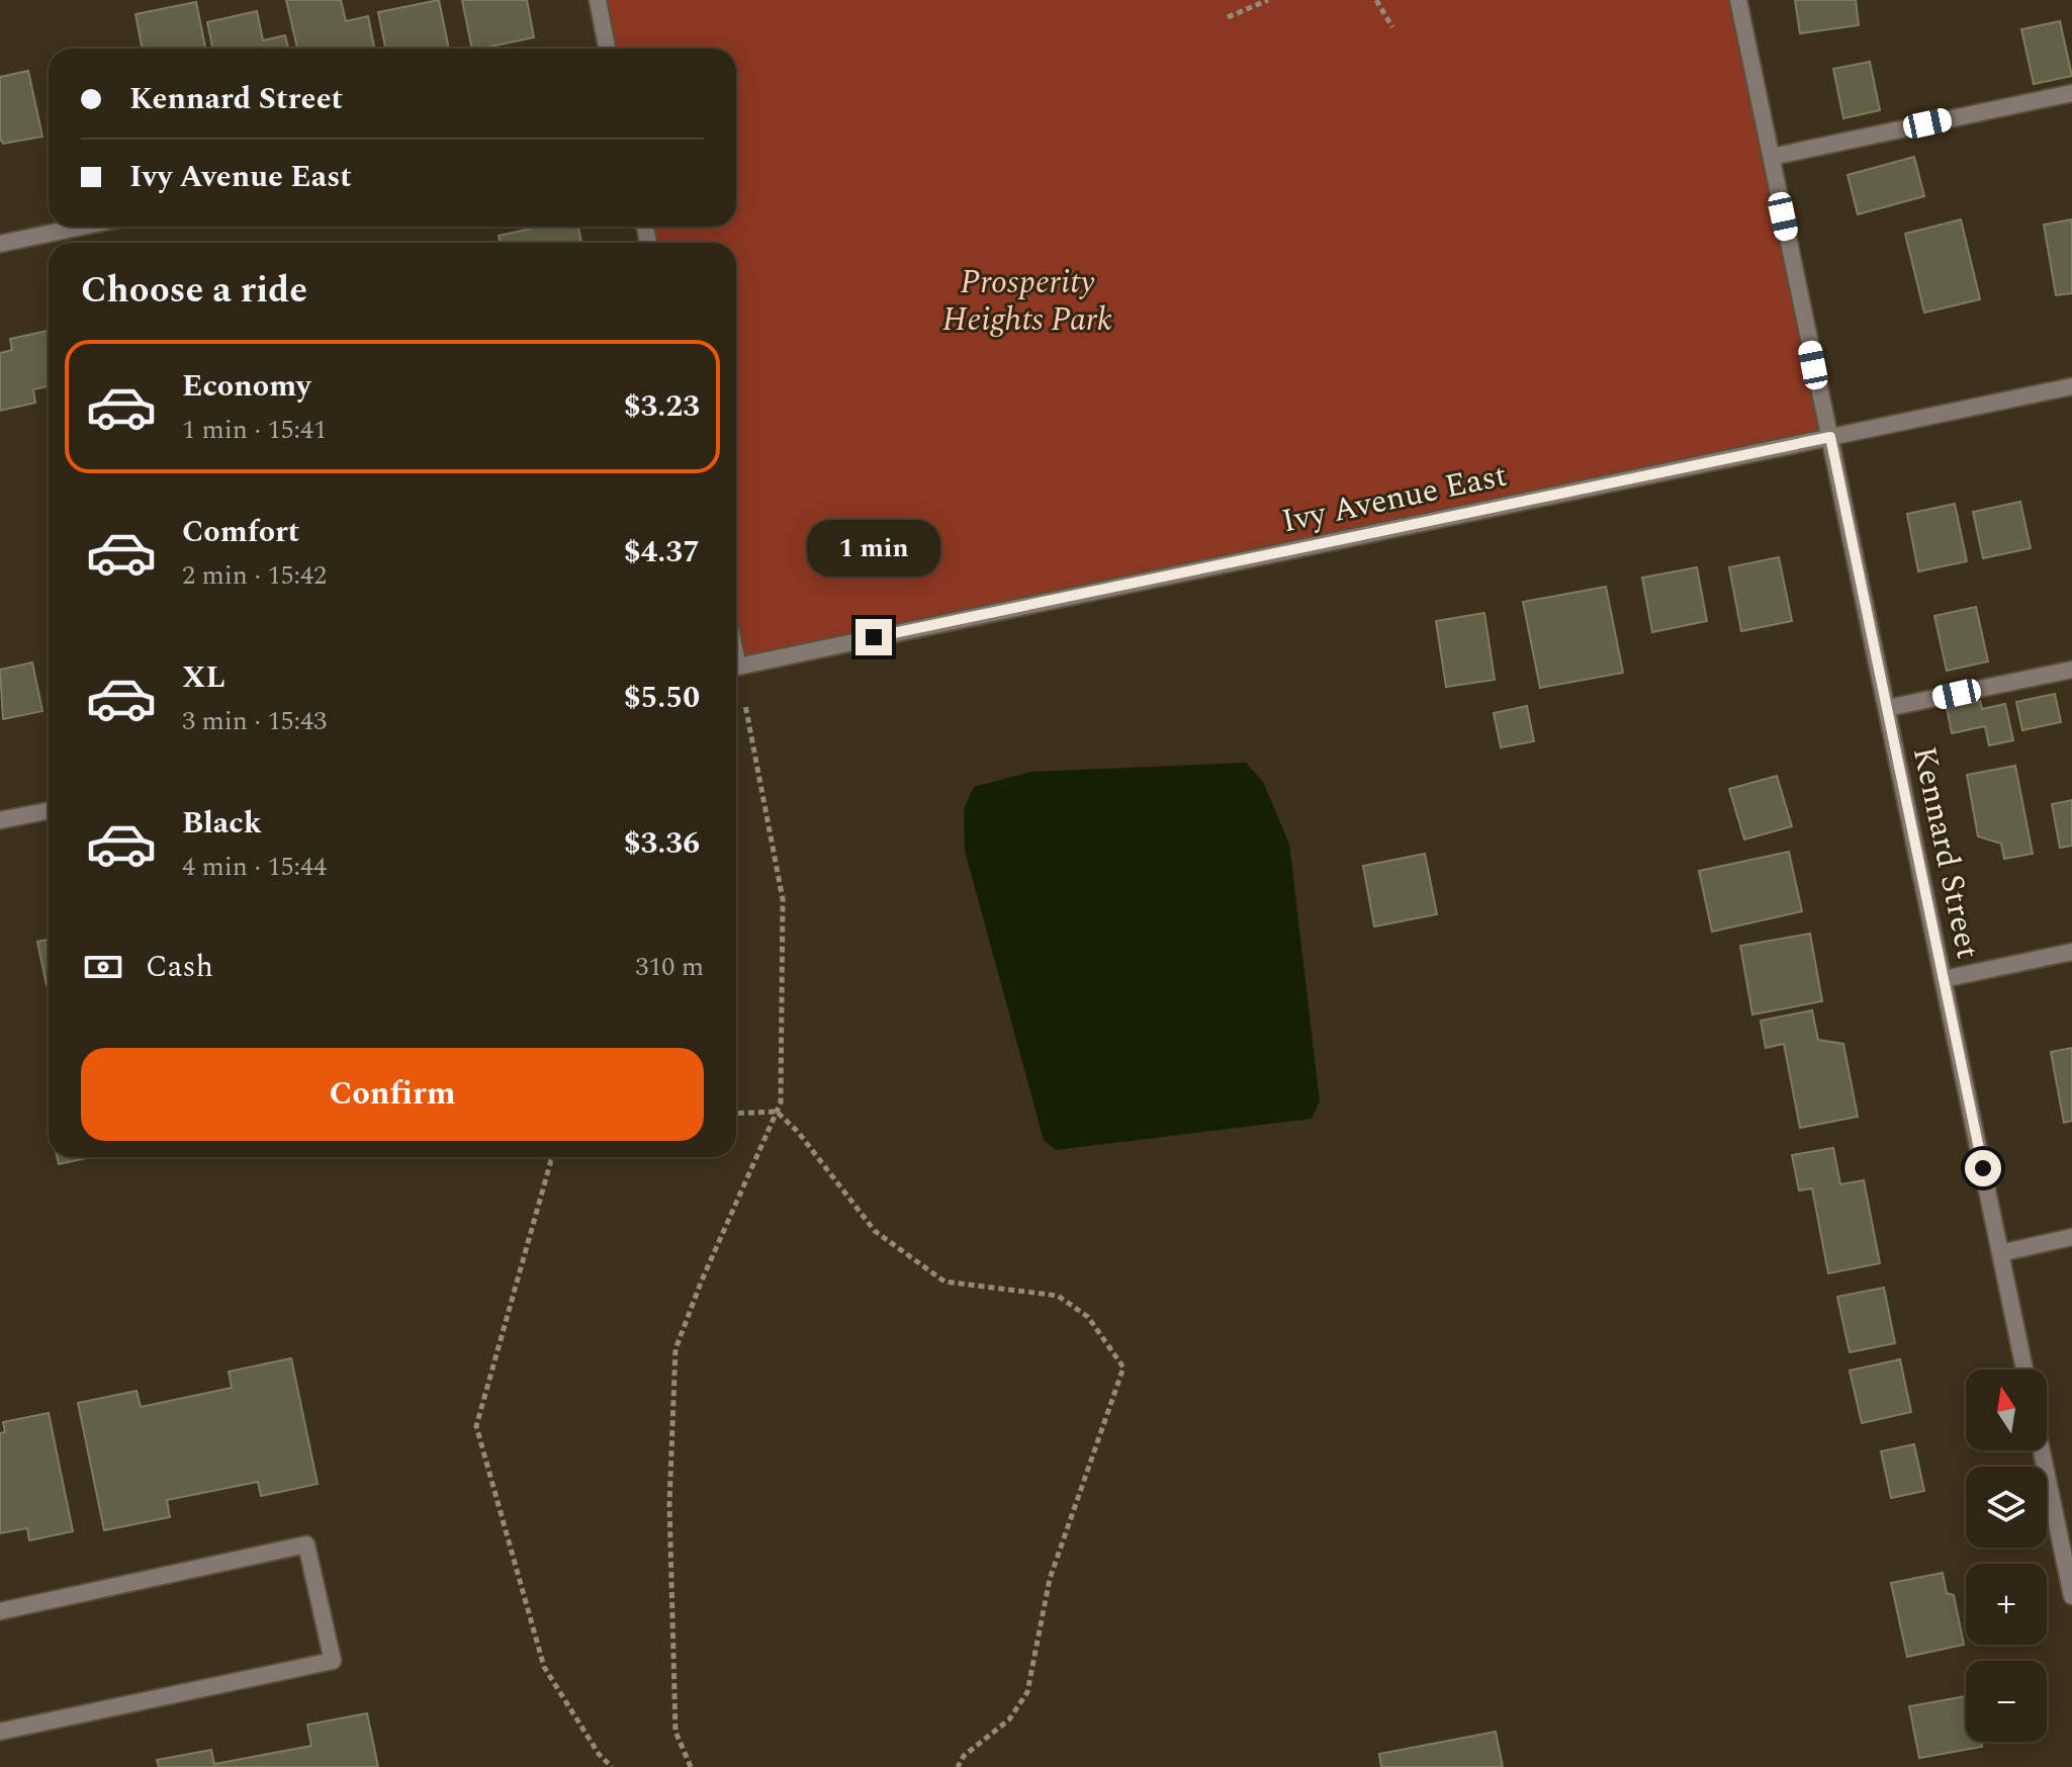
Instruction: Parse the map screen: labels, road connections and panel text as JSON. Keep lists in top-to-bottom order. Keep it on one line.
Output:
{"streets":{"street":["Ivy Avenue East","Kennard Street"]},"crossings":[["Ivy Avenue East","Kennard Street"]],"parks":["Prosperity Heights Park"],"north":"top","page":{"banner":["Kennard Street","Ivy Avenue East"],"heading":"Choose a ride","list":[{"name":"Economy","note":"1 min · 15:41","value":"$3.23"},{"name":"Comfort","note":"2 min · 15:42","value":"$4.37"},{"name":"XL","note":"3 min · 15:43","value":"$5.50"},{"name":"Black","note":"4 min · 15:44","value":"$3.36"}],"bubble":"1 min","pay":["Cash","310 m"],"buttons":"Confirm","map_buttons":["+","−"]}}
